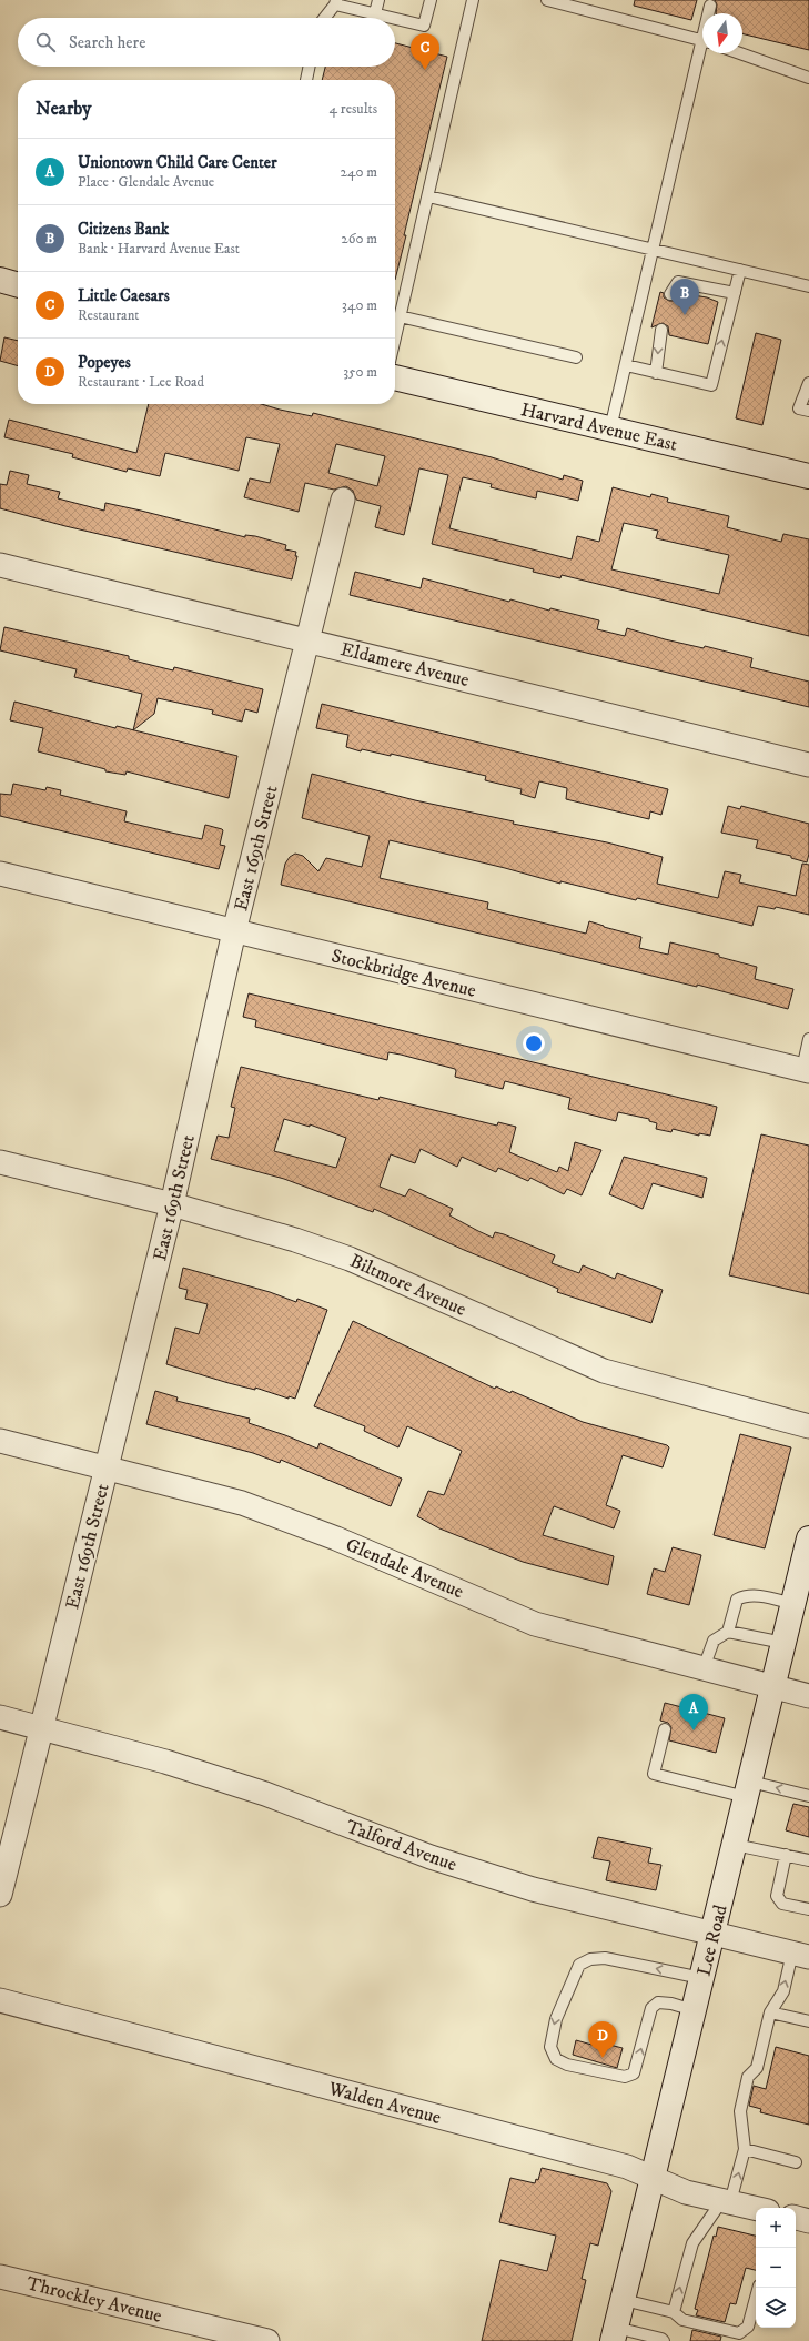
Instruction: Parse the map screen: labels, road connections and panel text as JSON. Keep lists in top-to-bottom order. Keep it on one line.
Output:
{"streets":{"main road":["Harvard Avenue East","Lee Road"],"street":["Eldamere Avenue","East 169th Street","Stockbridge Avenue","Biltmore Avenue","Glendale Avenue","Talford Avenue","Walden Avenue","Throckley Avenue"]},"crossings":[["Eldamere Avenue","East 169th Street"],["East 169th Street","Stockbridge Avenue"],["East 169th Street","Biltmore Avenue"],["East 169th Street","Glendale Avenue"],["East 169th Street","Talford Avenue"],["Glendale Avenue","Lee Road"],["Talford Avenue","Lee Road"],["Lee Road","Walden Avenue"]],"north":"bottom","page":{"search":"Search here","pins":["C","B","A","D"],"heading":["Nearby","4 results"],"list":[{"mark":"A","name":"Uniontown Child Care Center","note":"Place · Glendale Avenue","value":"240 m"},{"mark":"B","name":"Citizens Bank","note":"Bank · Harvard Avenue East","value":"260 m"},{"mark":"C","name":"Little Caesars","note":"Restaurant","value":"340 m"},{"mark":"D","name":"Popeyes","note":"Restaurant · Lee Road","value":"350 m"}],"map_buttons":["+","−"]}}
